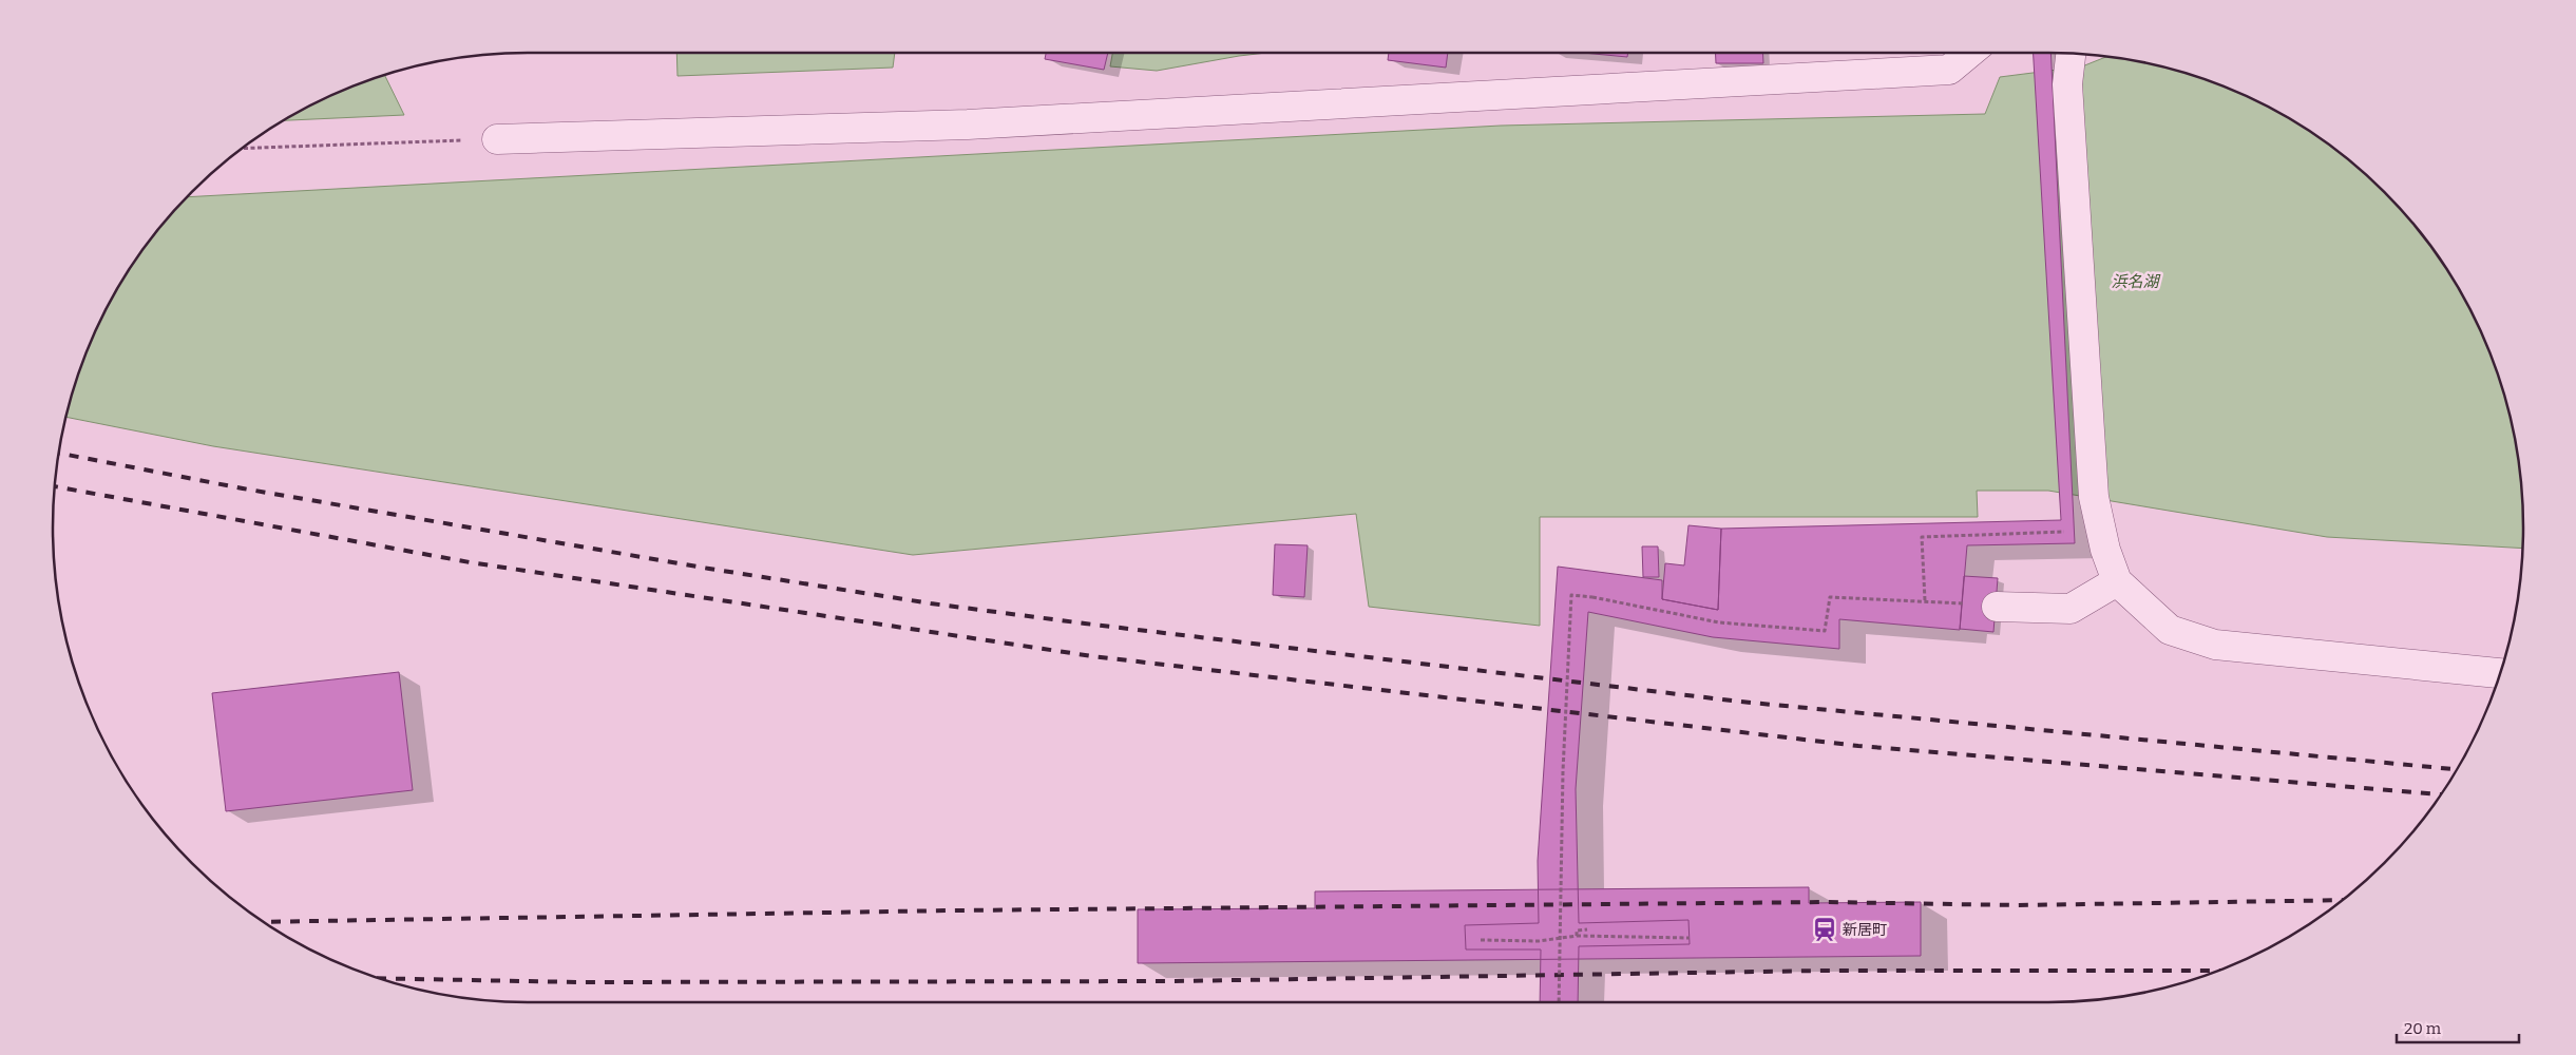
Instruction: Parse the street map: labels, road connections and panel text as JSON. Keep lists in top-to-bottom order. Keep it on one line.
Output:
{"water":["浜名湖"],"places":{"station":["新居町"]},"scale_bar":"20 m"}
